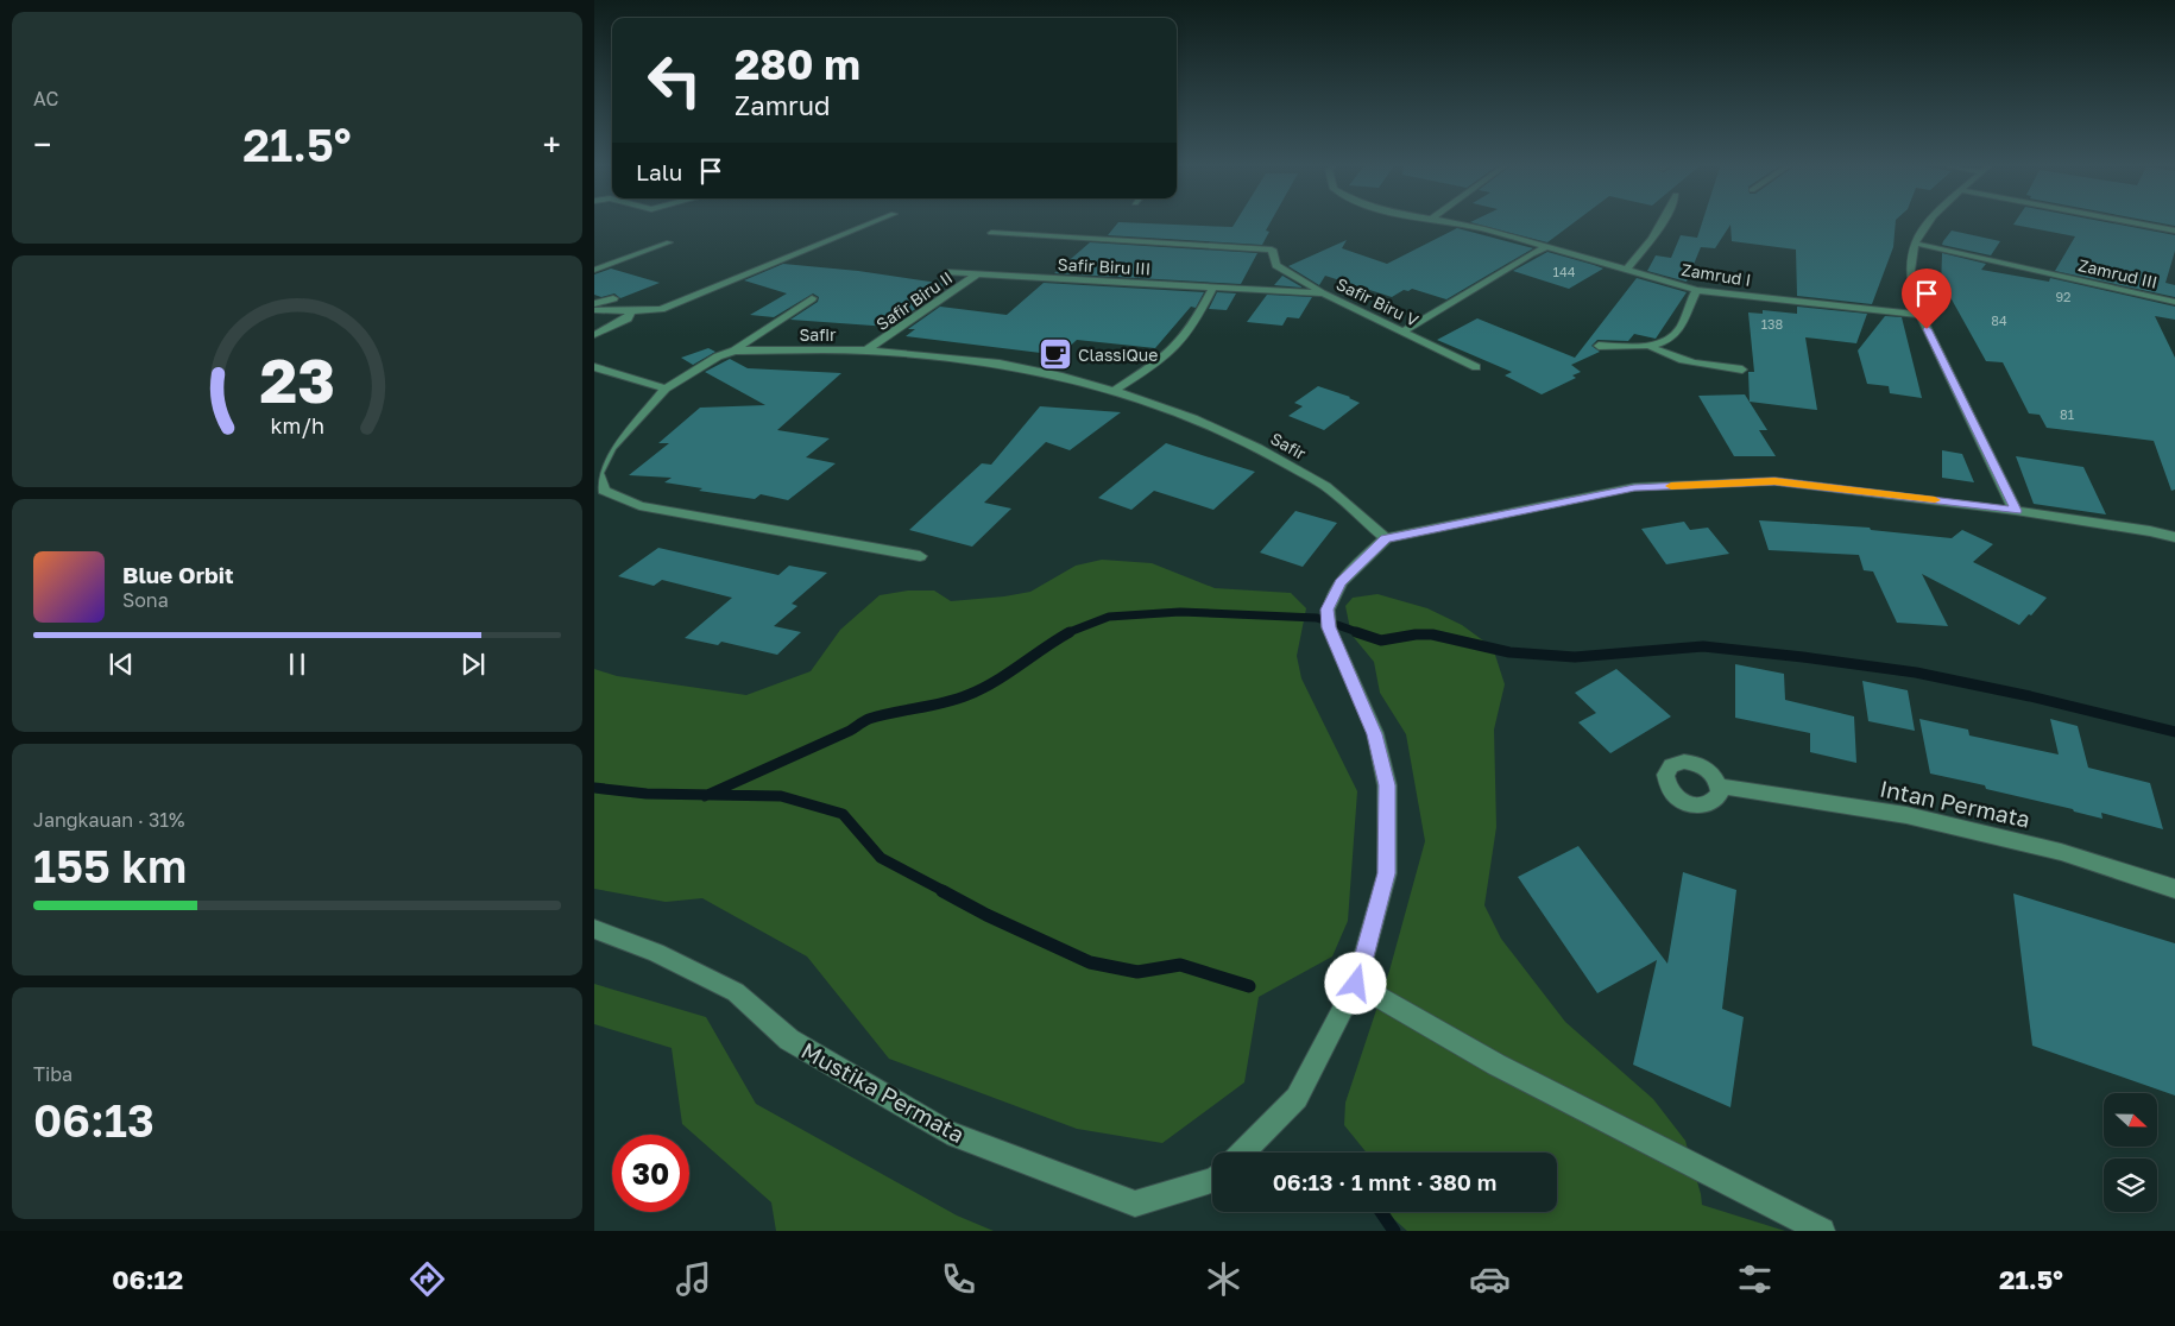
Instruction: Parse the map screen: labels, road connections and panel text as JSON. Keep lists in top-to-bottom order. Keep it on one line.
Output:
{"streets":{"street":["Safir Biru III","Zamrud III","Zamrud I","Safir Biru II","Safir Biru V","Safir","Intan Permata","Mustika Permata"]},"crossings":[["Safir Biru III","Safir Biru II"],["Safir Biru III","Safir Biru V"],["Safir Biru II","Safir"]],"places":{"cafe":["ClassiQue"]},"house_numbers":["144","92","84","138","81"],"north":"right","page":{"tile":["AC",["Jangkauan · 31%","155 km"],["Tiba","06:13"]],"turn":["280 m","Zamrud"],"heat":["−","21.5°","+"],"then":"Lalu","song":["Blue Orbit","Sona"],"limit":"30","trip":"06:13 · 1 mnt · 380 m","tabs":["06:12","21.5°"],"gauge":["23","km/h"]}}
